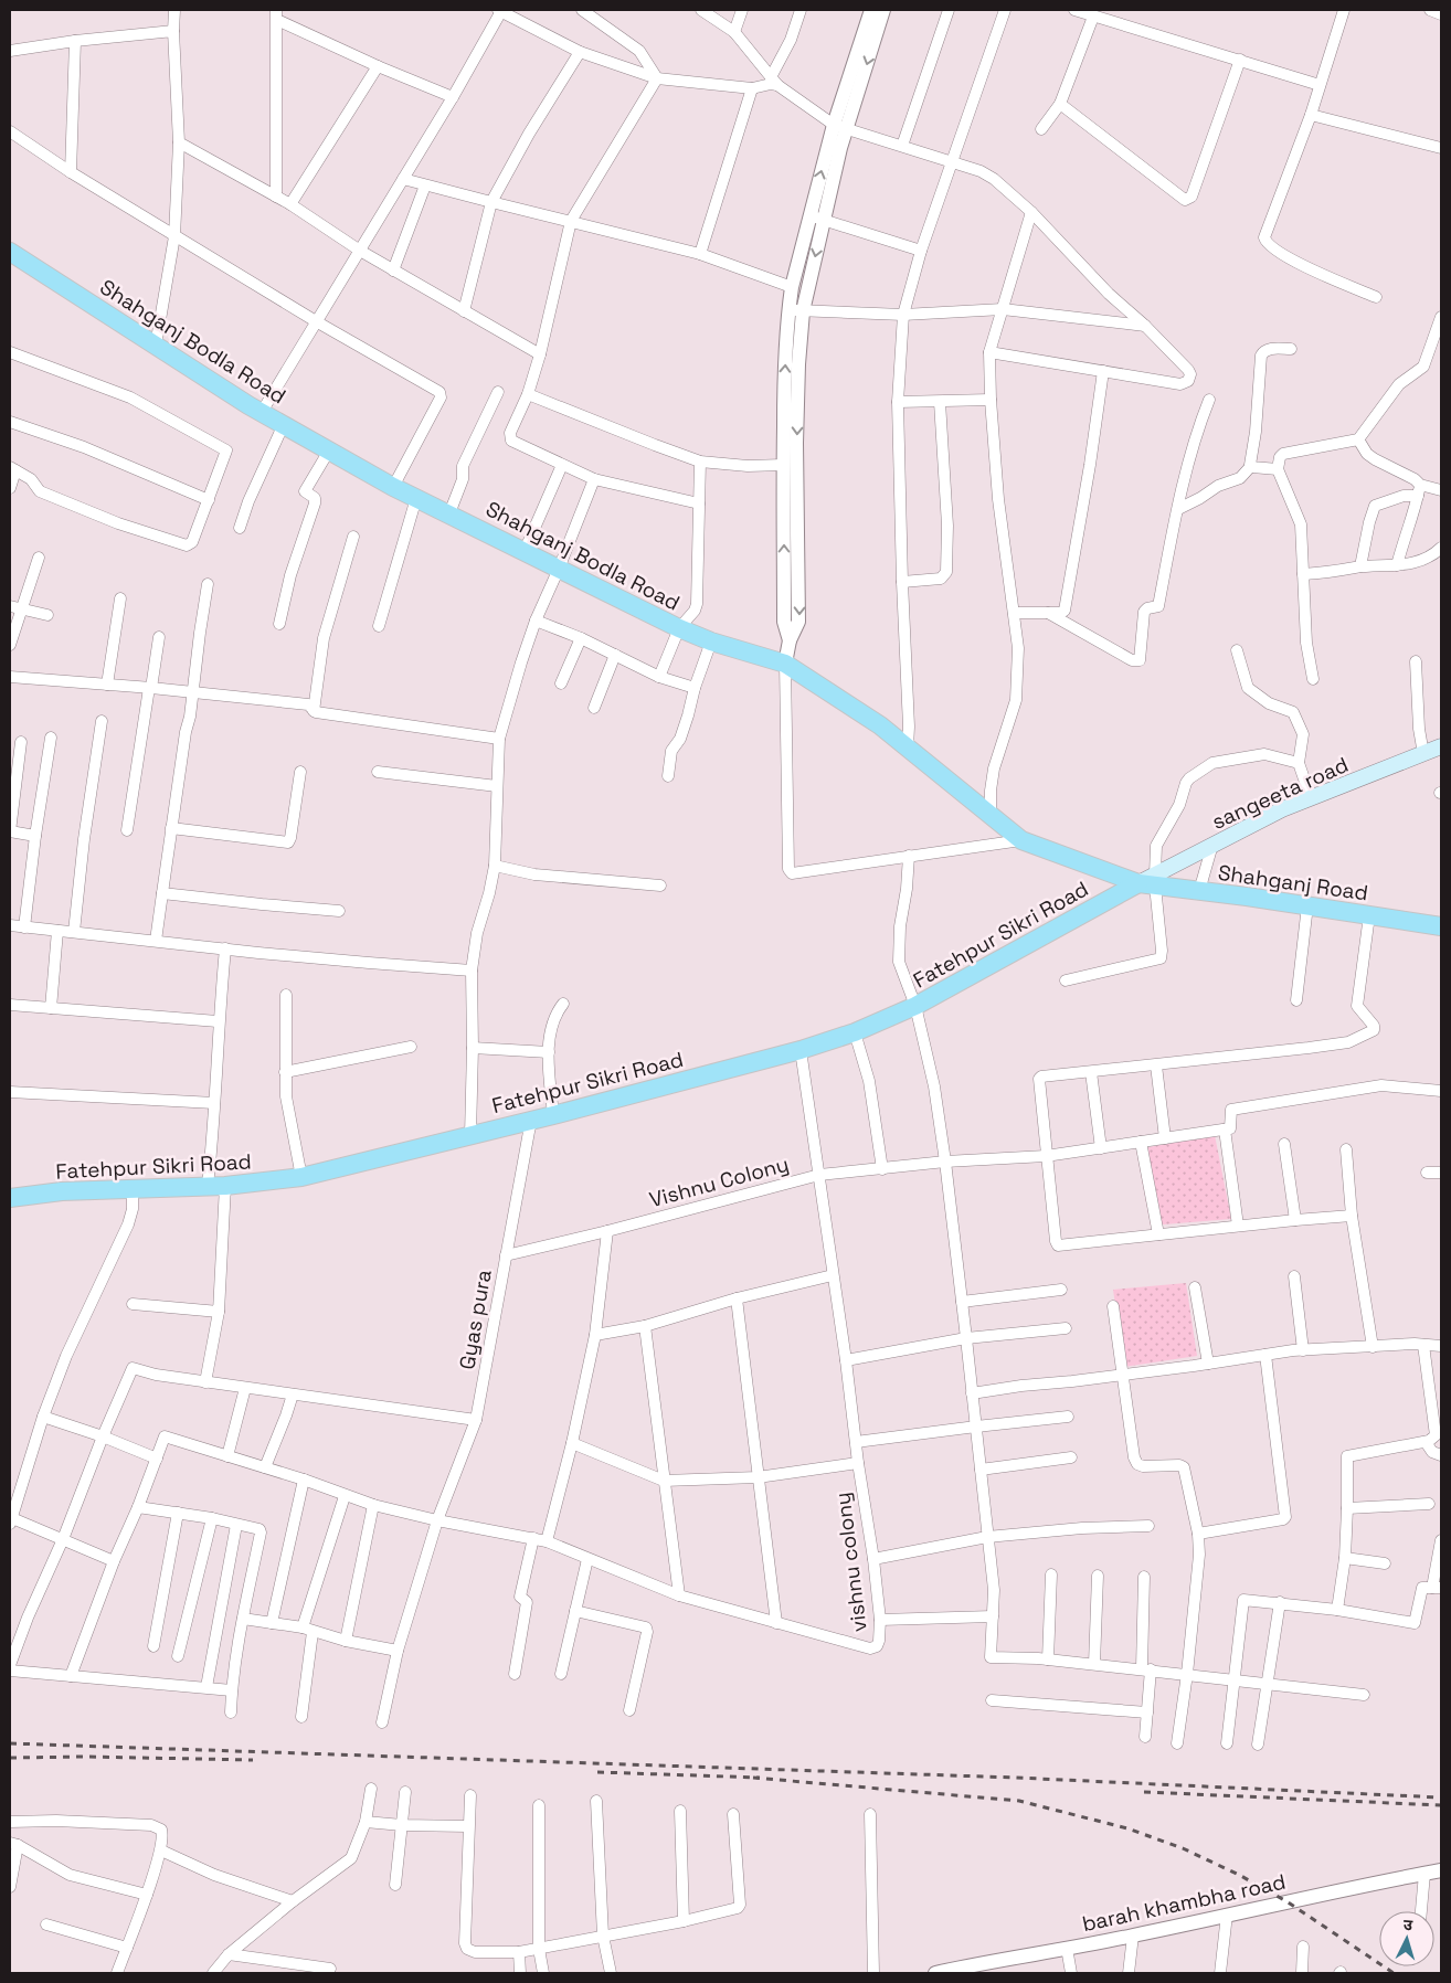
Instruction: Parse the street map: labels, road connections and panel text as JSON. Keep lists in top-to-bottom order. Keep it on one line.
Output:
{"streets":{"main road":["Shahganj Bodla Road","sangeeta road","Shahganj Road","Fatehpur Sikri Road"],"street":["Vishnu Colony","Gyas pura","vishnu colony","barah khambha road"]},"crossings":[["Shahganj Bodla Road","sangeeta road"],["Shahganj Bodla Road","Shahganj Road"],["Shahganj Bodla Road","Fatehpur Sikri Road"],["sangeeta road","Shahganj Road"],["sangeeta road","Fatehpur Sikri Road"],["Shahganj Road","Fatehpur Sikri Road"],["Fatehpur Sikri Road","Gyas pura"],["Fatehpur Sikri Road","vishnu colony"],["Vishnu Colony","Gyas pura"],["Vishnu Colony","vishnu colony"],["Gyas pura","vishnu colony"]],"north":"top"}
